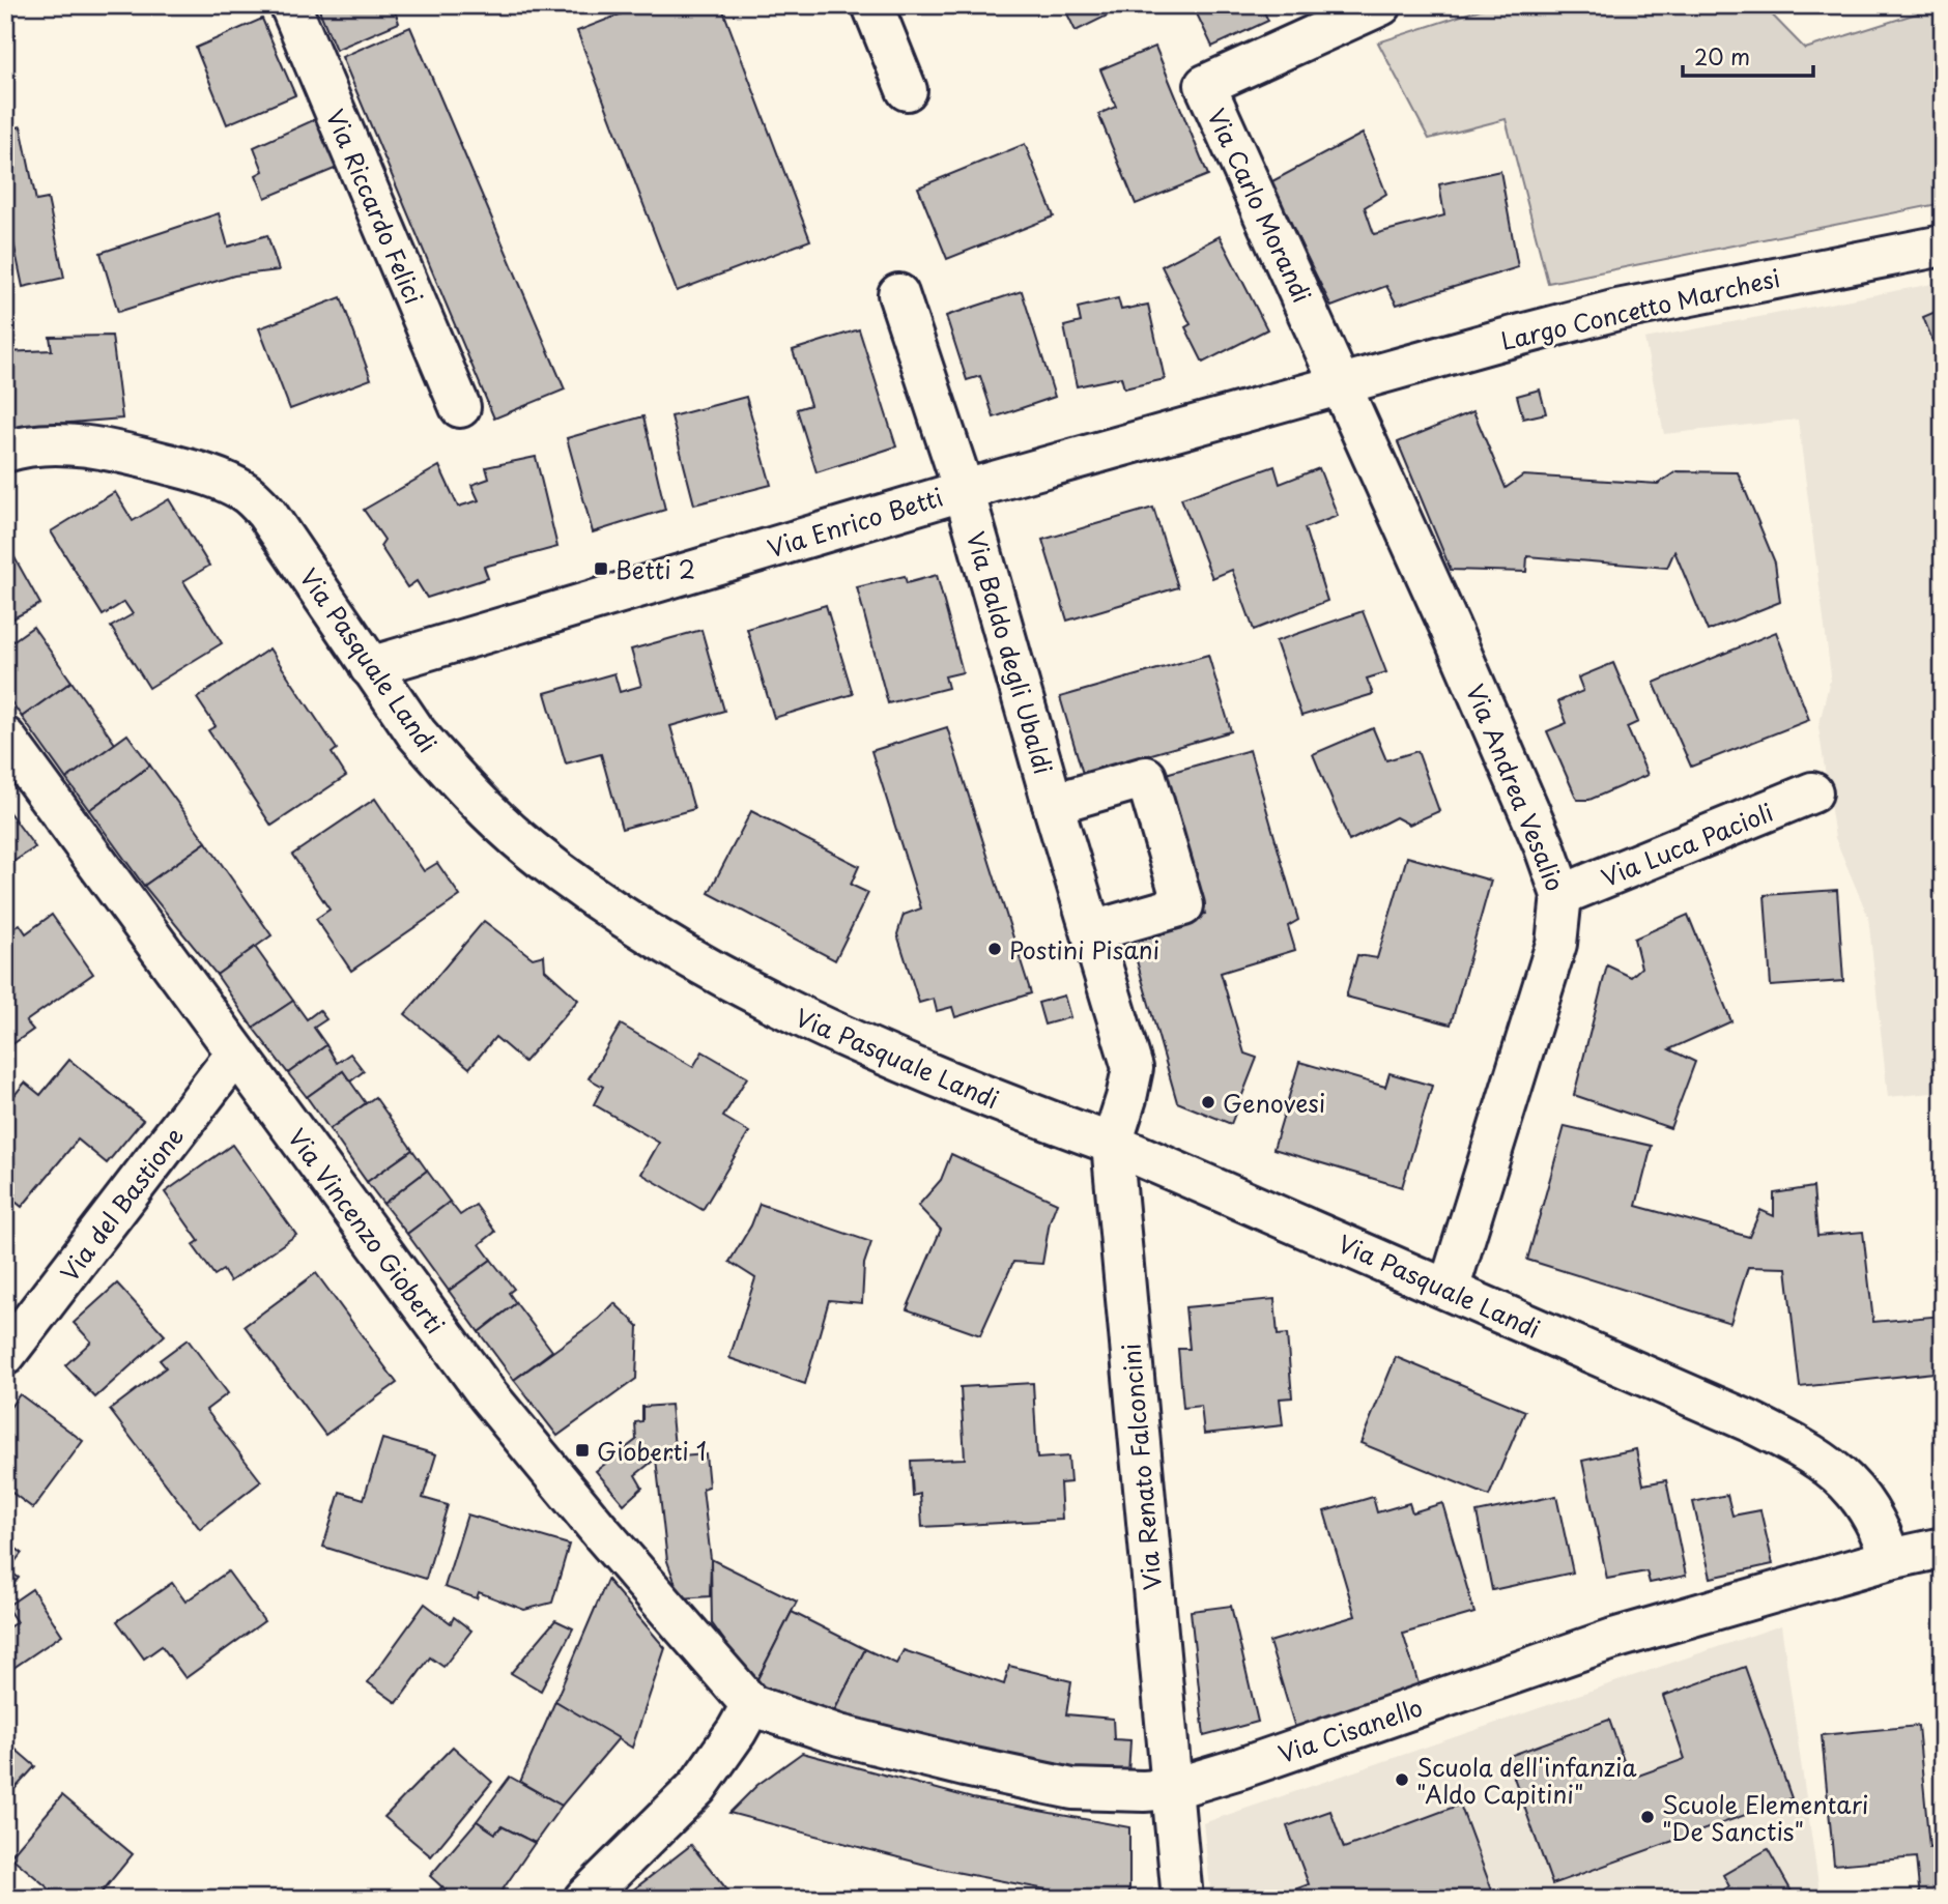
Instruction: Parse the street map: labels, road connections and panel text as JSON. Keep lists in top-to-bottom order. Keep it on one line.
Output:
{"streets":{"street":["Via Carlo Morandi","Via Riccardo Felici","Largo Concetto Marchesi","Via Enrico Betti","Via Baldo degli Ubaldi","Via Pasquale Landi","Via Andrea Vesalio","Via Luca Pacioli","Via del Bastione","Via Vincenzo Gioberti","Via Renato Falconcini","Via Cisanello"]},"crossings":[["Via Carlo Morandi","Largo Concetto Marchesi"],["Via Carlo Morandi","Via Enrico Betti"],["Via Carlo Morandi","Via Andrea Vesalio"],["Largo Concetto Marchesi","Via Enrico Betti"],["Largo Concetto Marchesi","Via Andrea Vesalio"],["Via Enrico Betti","Via Baldo degli Ubaldi"],["Via Enrico Betti","Via Pasquale Landi"],["Via Enrico Betti","Via Andrea Vesalio"],["Via Baldo degli Ubaldi","Via Pasquale Landi"],["Via Baldo degli Ubaldi","Via Renato Falconcini"],["Via Pasquale Landi","Via Andrea Vesalio"],["Via Pasquale Landi","Via Renato Falconcini"],["Via Pasquale Landi","Via Cisanello"],["Via Andrea Vesalio","Via Luca Pacioli"],["Via del Bastione","Via Vincenzo Gioberti"],["Via Vincenzo Gioberti","Via Cisanello"],["Via Renato Falconcini","Via Cisanello"]],"places":{"transit":["Betti 2","Gioberti 1"],"other":["Postini Pisani","Genovesi","Scuola dell'infanzia \"Aldo Capitini\"","Scuole Elementari \"De Sanctis\""]},"scale_bar":"20 m"}
